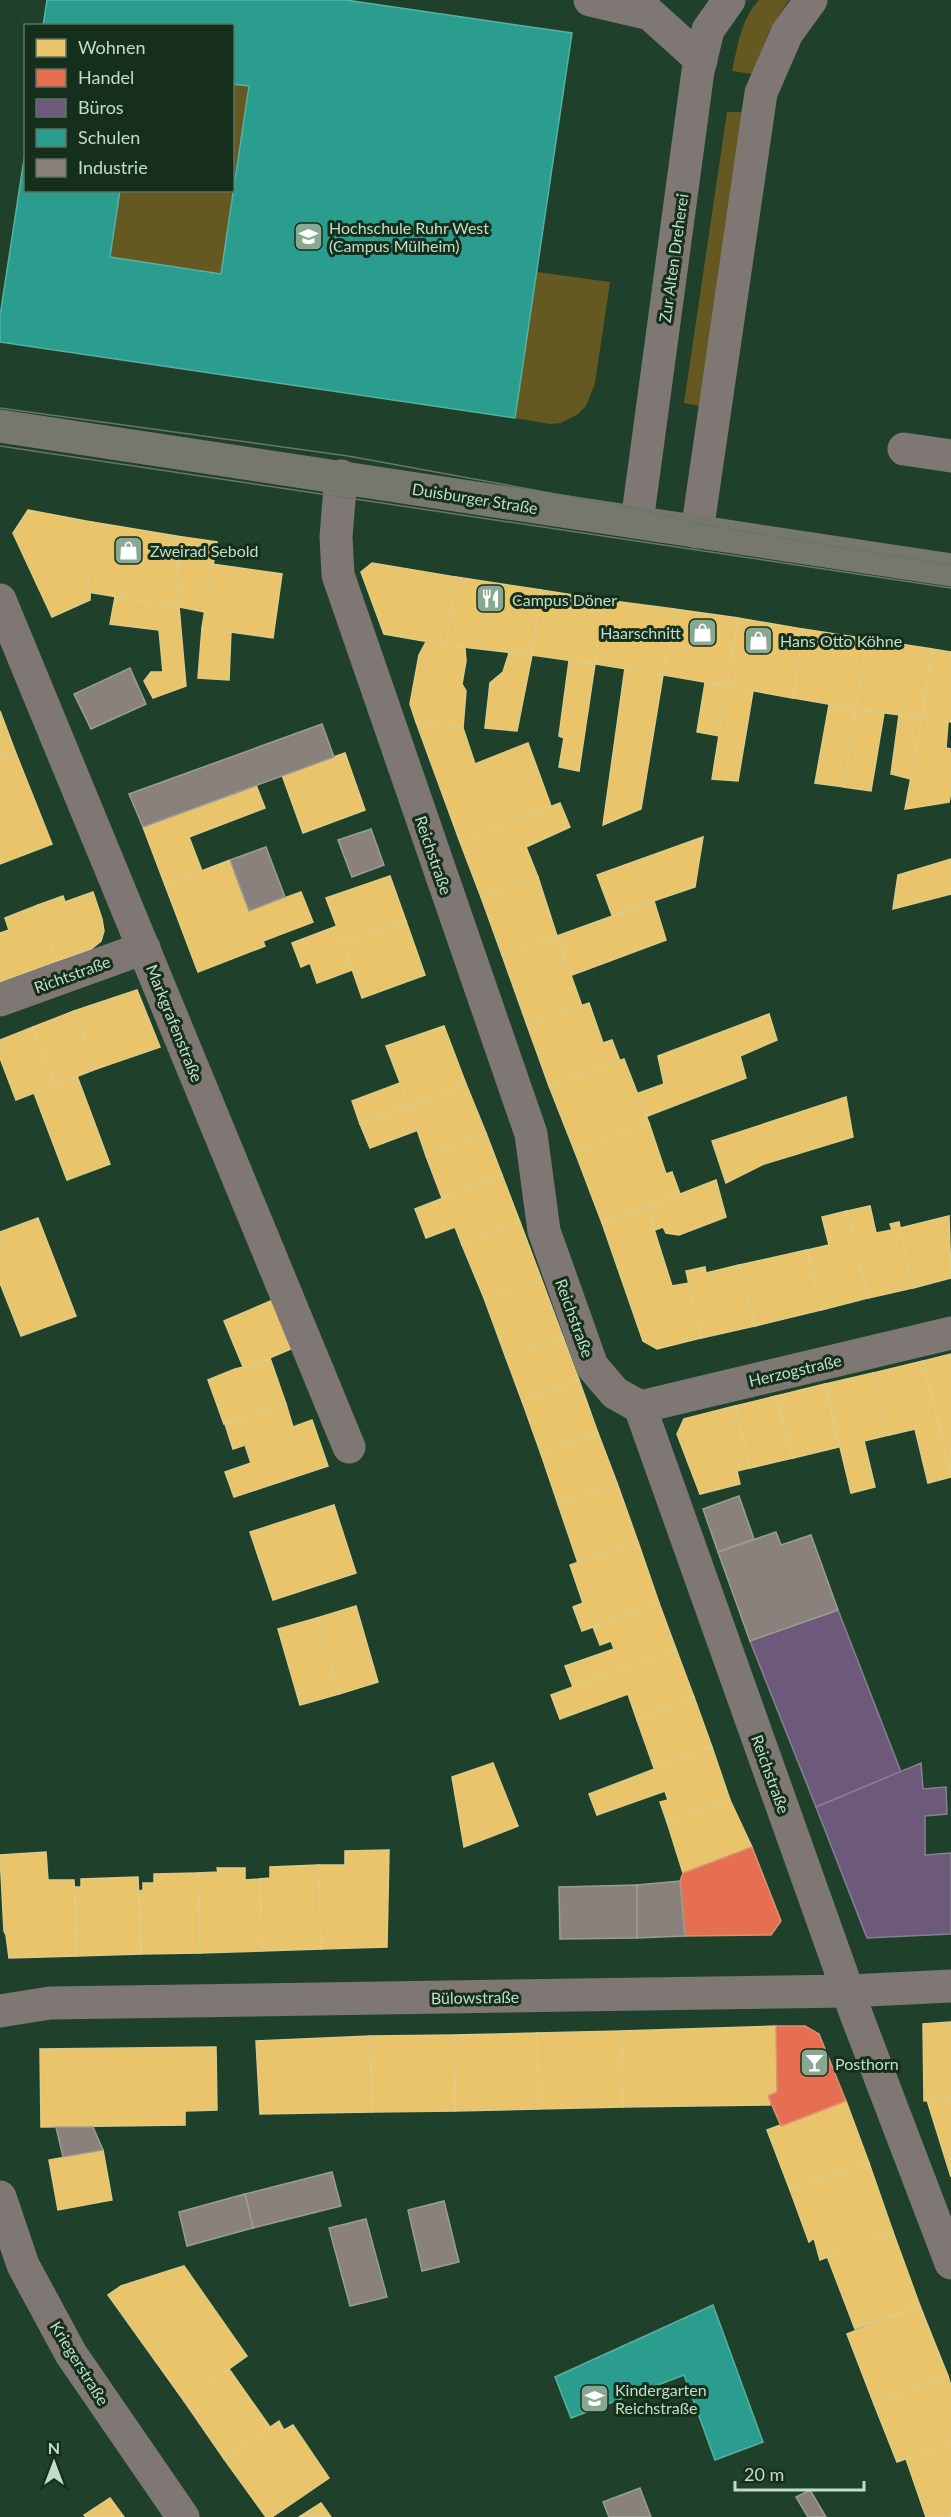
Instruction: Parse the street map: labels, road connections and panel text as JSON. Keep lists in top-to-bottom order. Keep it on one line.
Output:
{"streets":{"main road":["Duisburger Straße"],"street":["Zur Alten Dreherei","Reichstraße","Richtstraße","Markgrafenstraße","Herzogstraße","Bülowstraße","Kriegerstraße"]},"crossings":[["Zur Alten Dreherei","Duisburger Straße"],["Duisburger Straße","Reichstraße"],["Reichstraße","Herzogstraße"],["Reichstraße","Bülowstraße"],["Richtstraße","Markgrafenstraße"]],"places":{"school or university":["Hochschule Ruhr West (Campus Mülheim)","Kindergarten Reichstraße"],"shop":["Zweirad Sebold","Haarschnitt","Hans Otto Köhne"],"restaurant":["Campus Döner"],"bar":["Posthorn"]},"legend":["Wohnen","Handel","Büros","Schulen","Industrie"],"scale_bar":"20 m","north":"top"}
